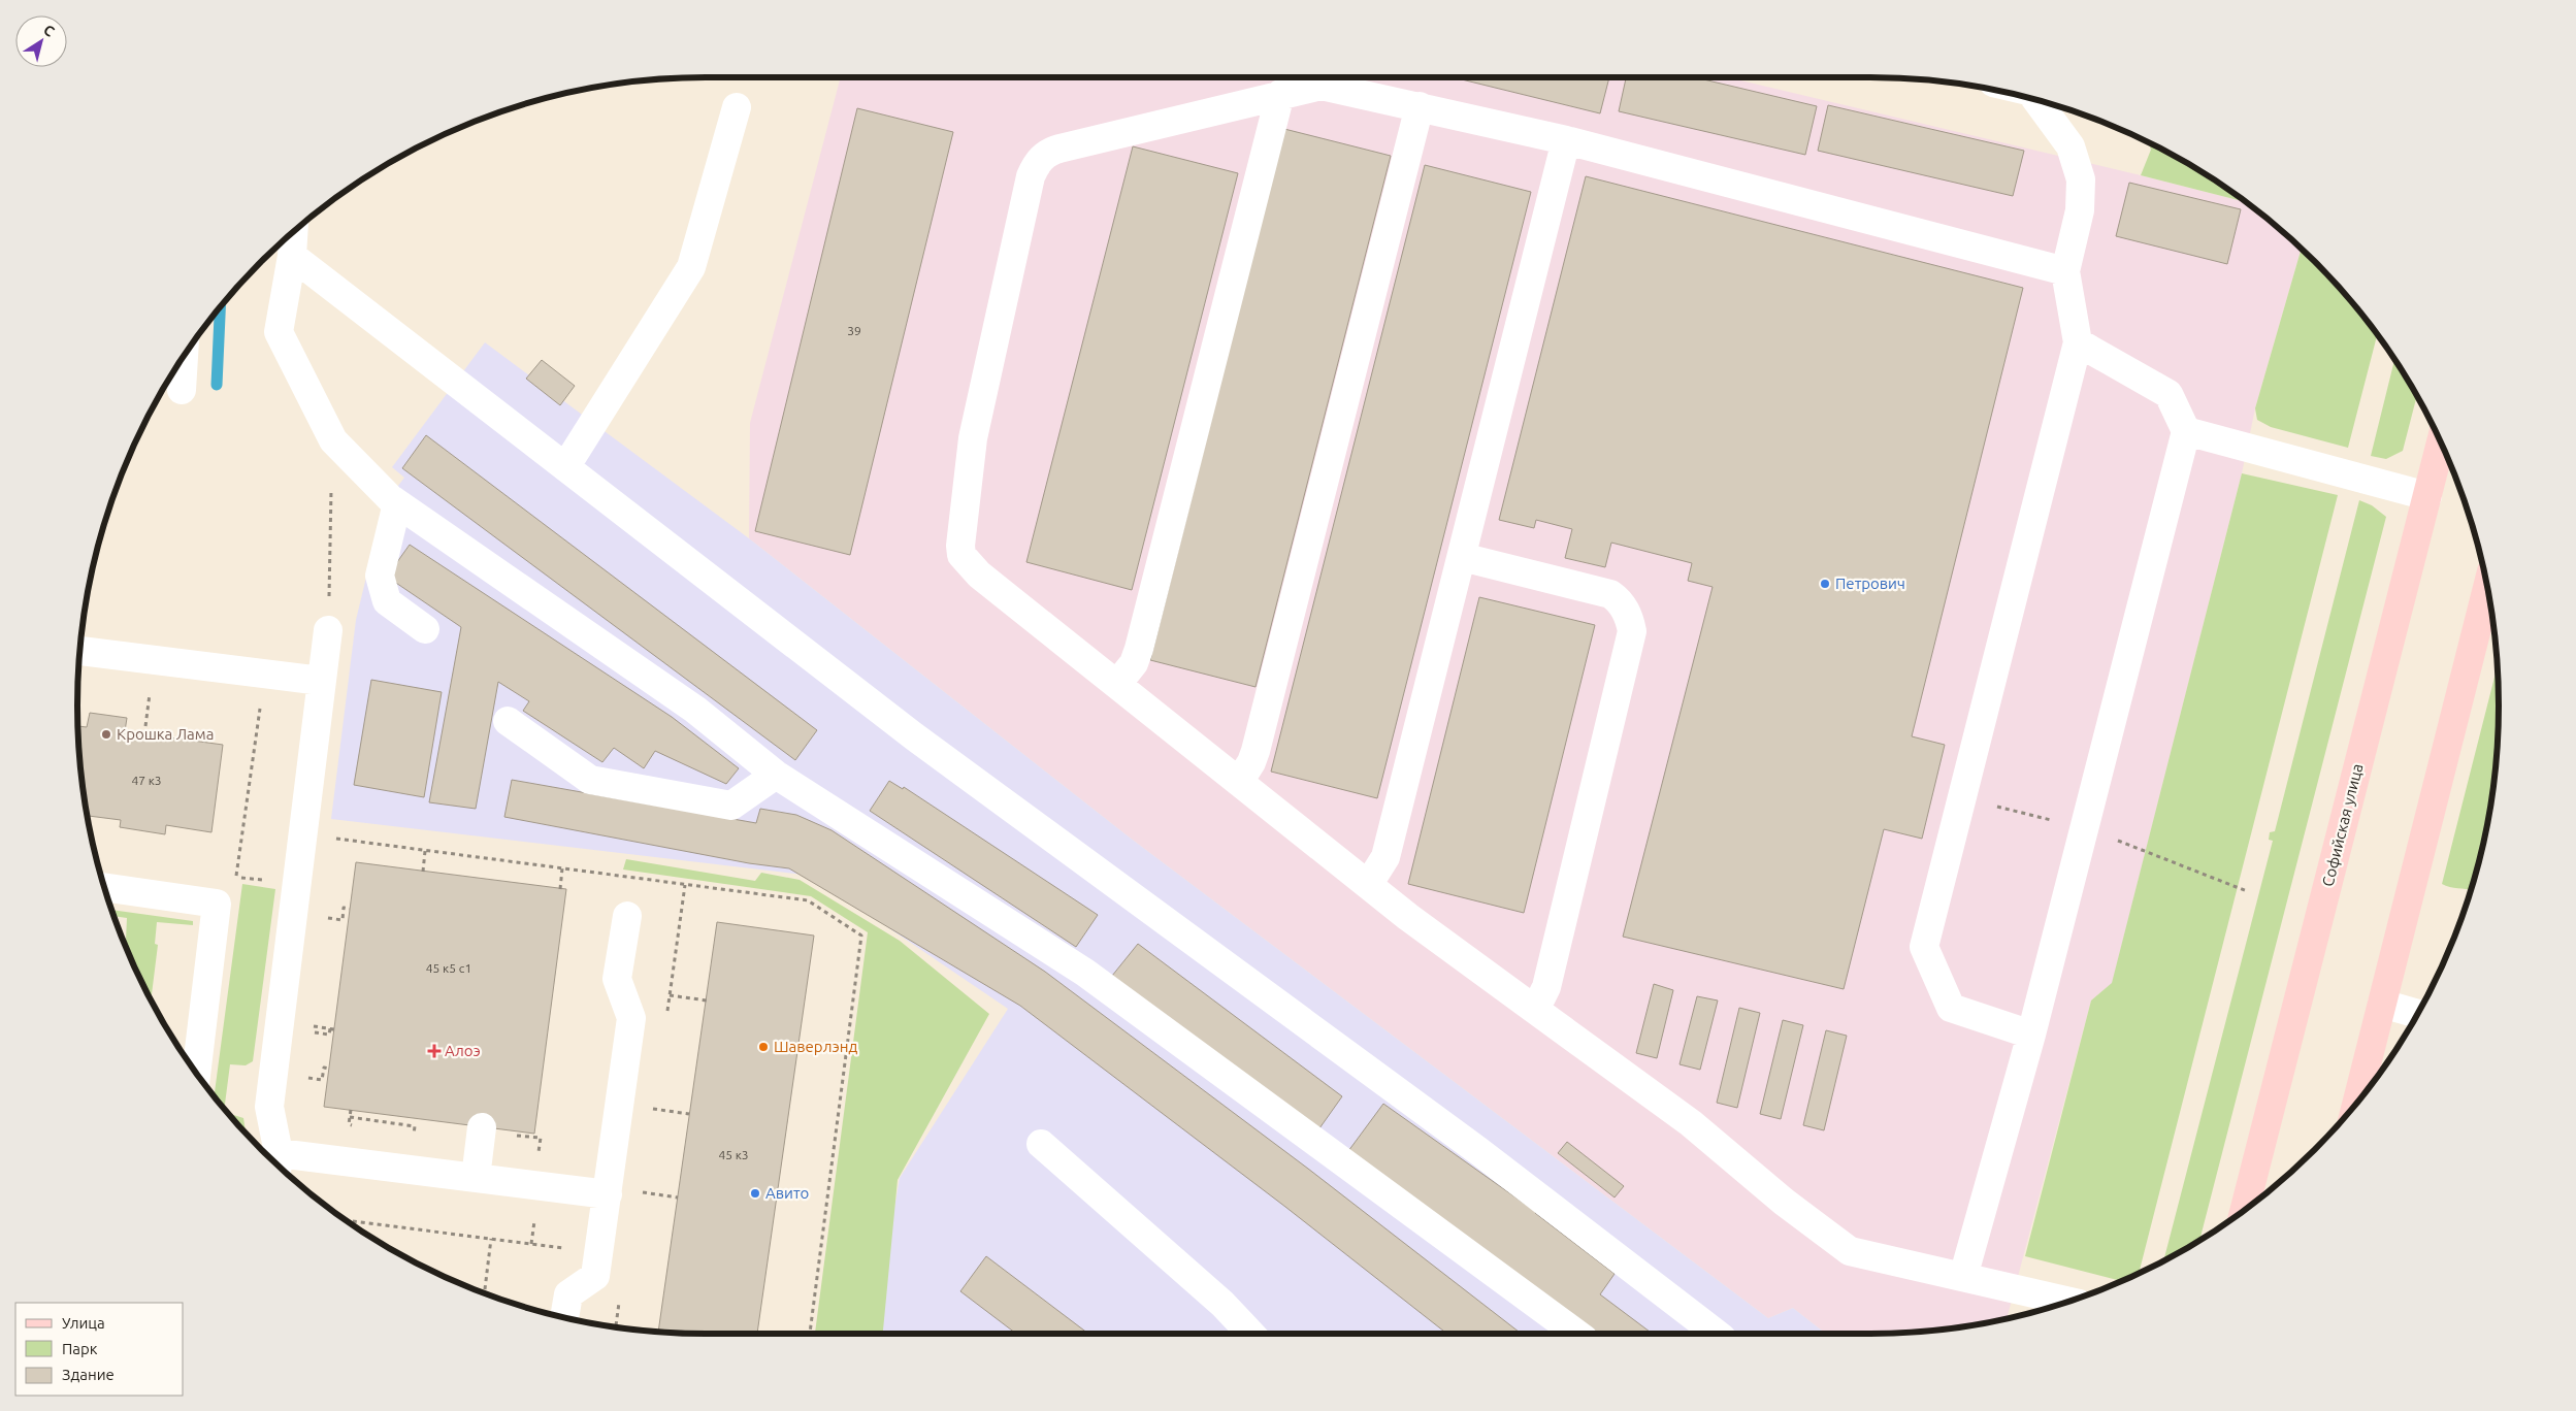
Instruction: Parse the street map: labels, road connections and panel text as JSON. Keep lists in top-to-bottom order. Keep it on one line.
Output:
{"streets":{"main road":["Софийская улица"]},"places":{"other":["Петрович","Крошка Лама","Шаверлэнд","Авито"],"health":["Алоэ"]},"house_numbers":["39","47 к3","45 к5 с1","45 к3"],"legend":["Улица","Парк","Здание"],"north":"top right"}
